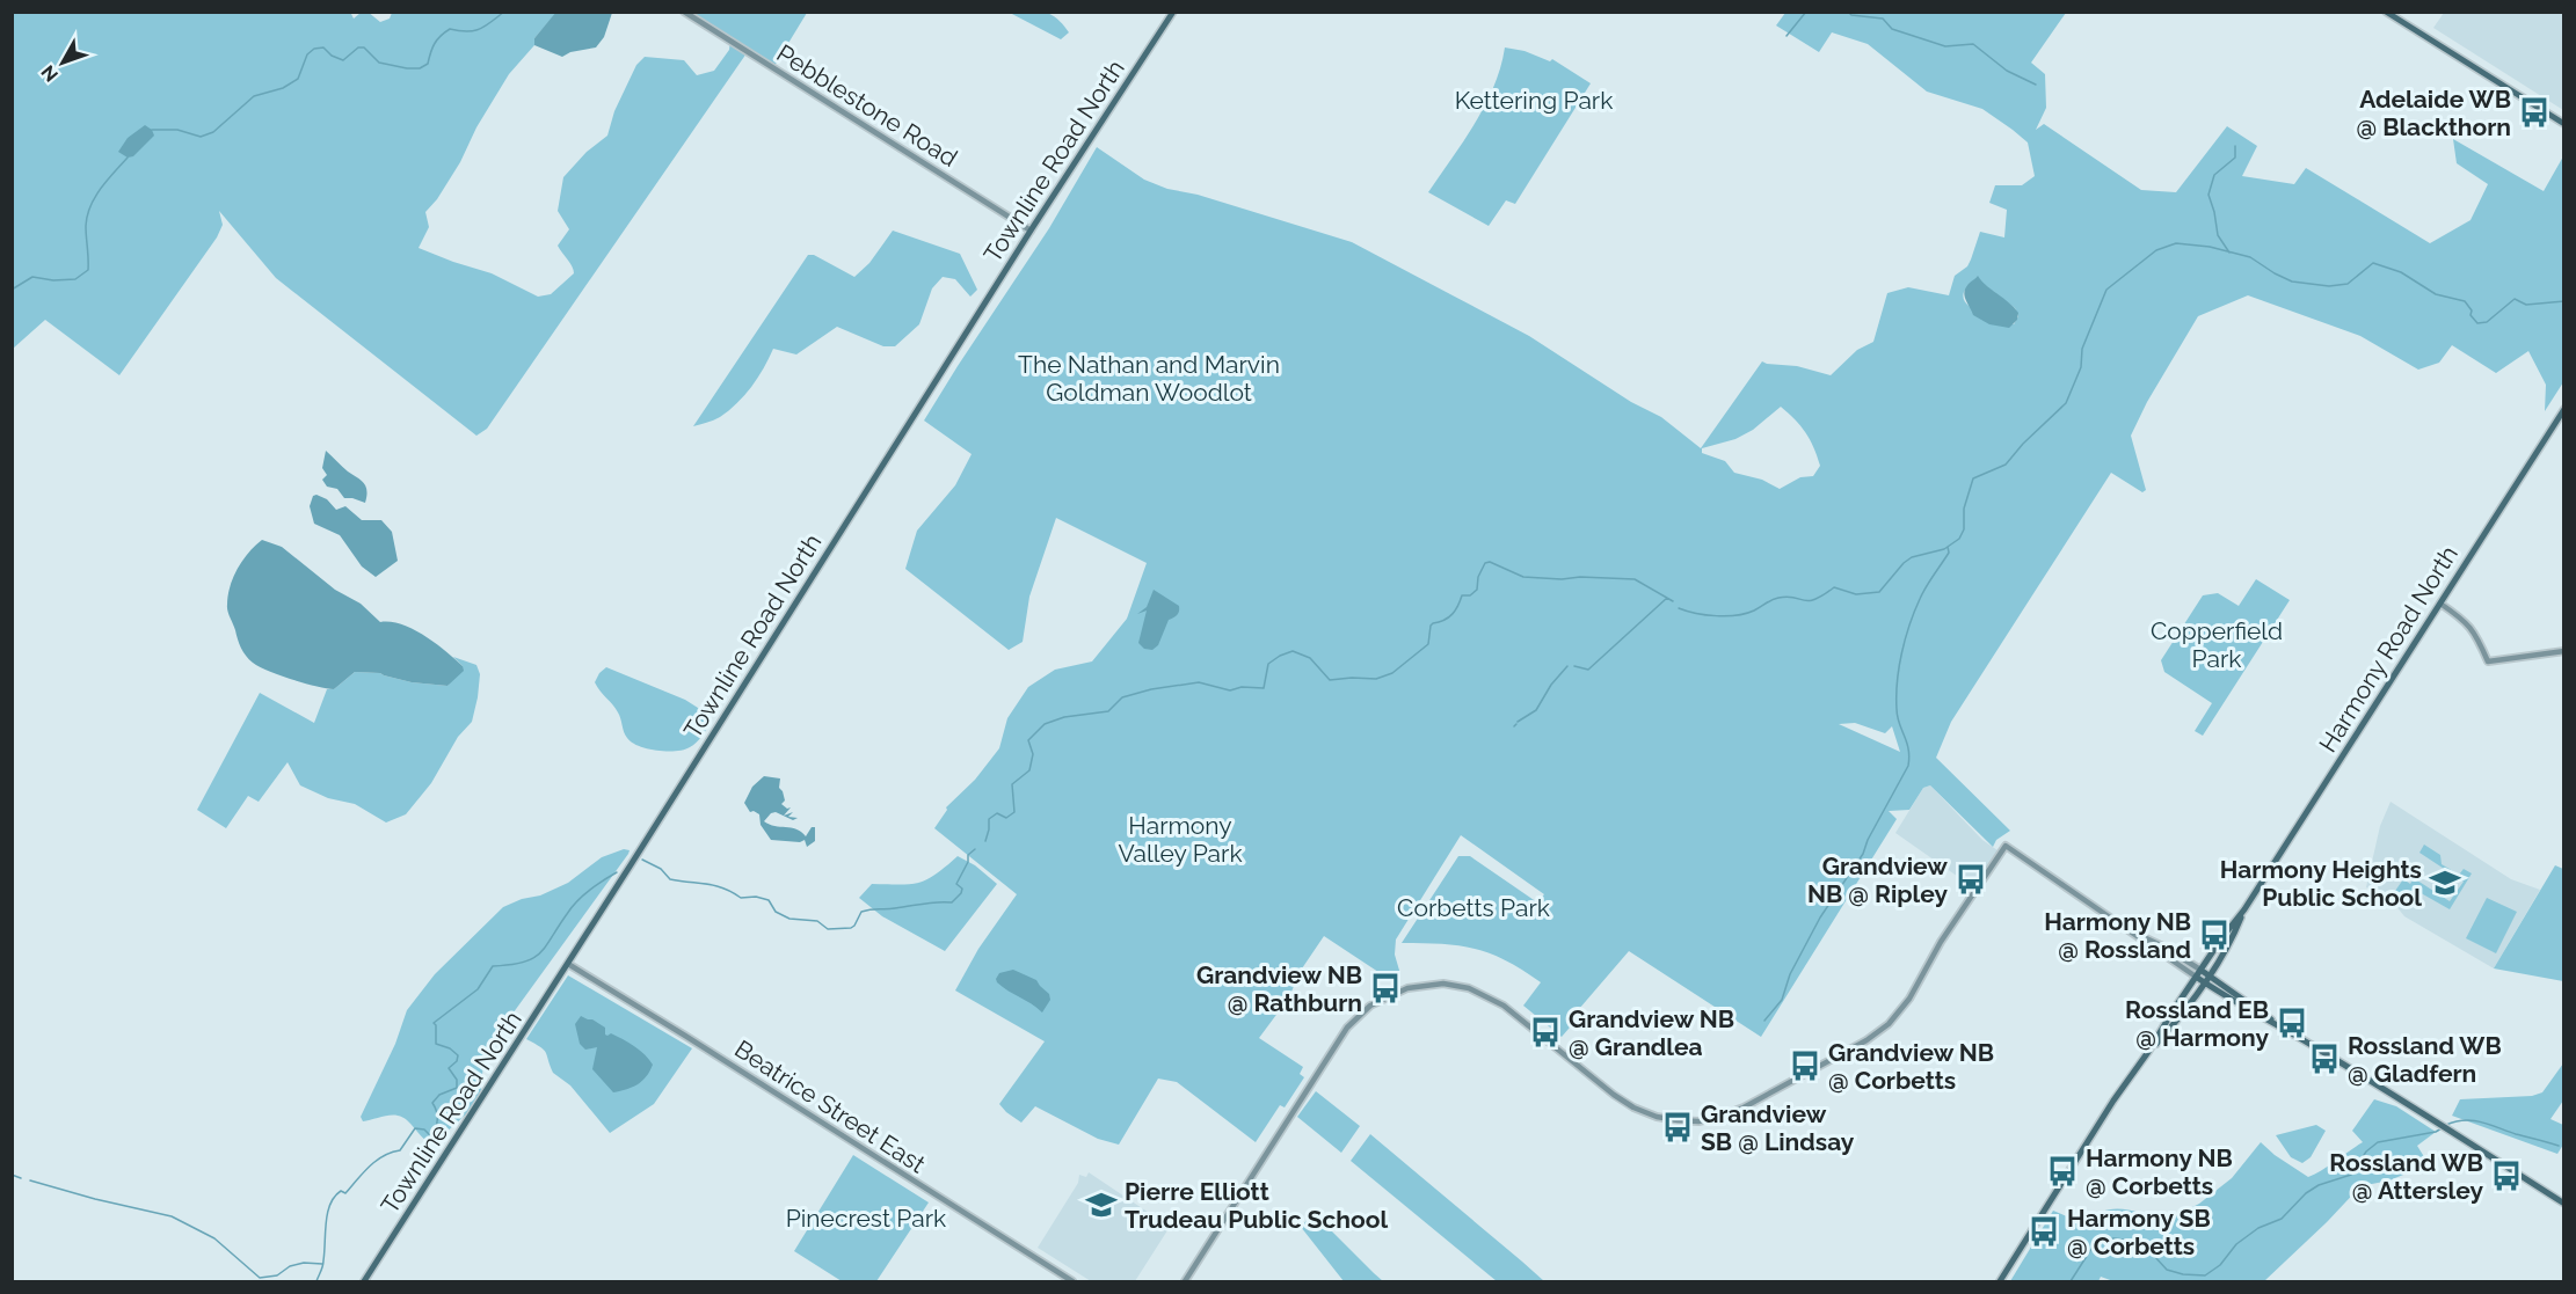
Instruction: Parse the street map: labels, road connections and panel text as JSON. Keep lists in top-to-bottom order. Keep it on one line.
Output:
{"streets":{"main road":["Townline Road North","Harmony Road North"],"street":["Pebblestone Road","Beatrice Street East"]},"crossings":[["Pebblestone Road","Townline Road North"],["Townline Road North","Beatrice Street East"]],"parks":["Kettering Park","The Nathan and Marvin Goldman Woodlot","Copperfield Park","Harmony Valley Park","Corbetts Park","Pinecrest Park"],"places":{"bus stop":["Adelaide WB @ Blackthorn","Grandview NB @ Ripley","Harmony NB @ Rossland","Grandview NB @ Rathburn","Rossland EB @ Harmony","Grandview NB @ Grandlea","Rossland WB @ Gladfern","Grandview NB @ Corbetts","Grandview SB @ Lindsay","Harmony NB @ Corbetts","Rossland WB @ Attersley","Harmony SB @ Corbetts"],"school or university":["Harmony Heights Public School","Pierre Elliott Trudeau Public School"]},"north":"bottom left"}
